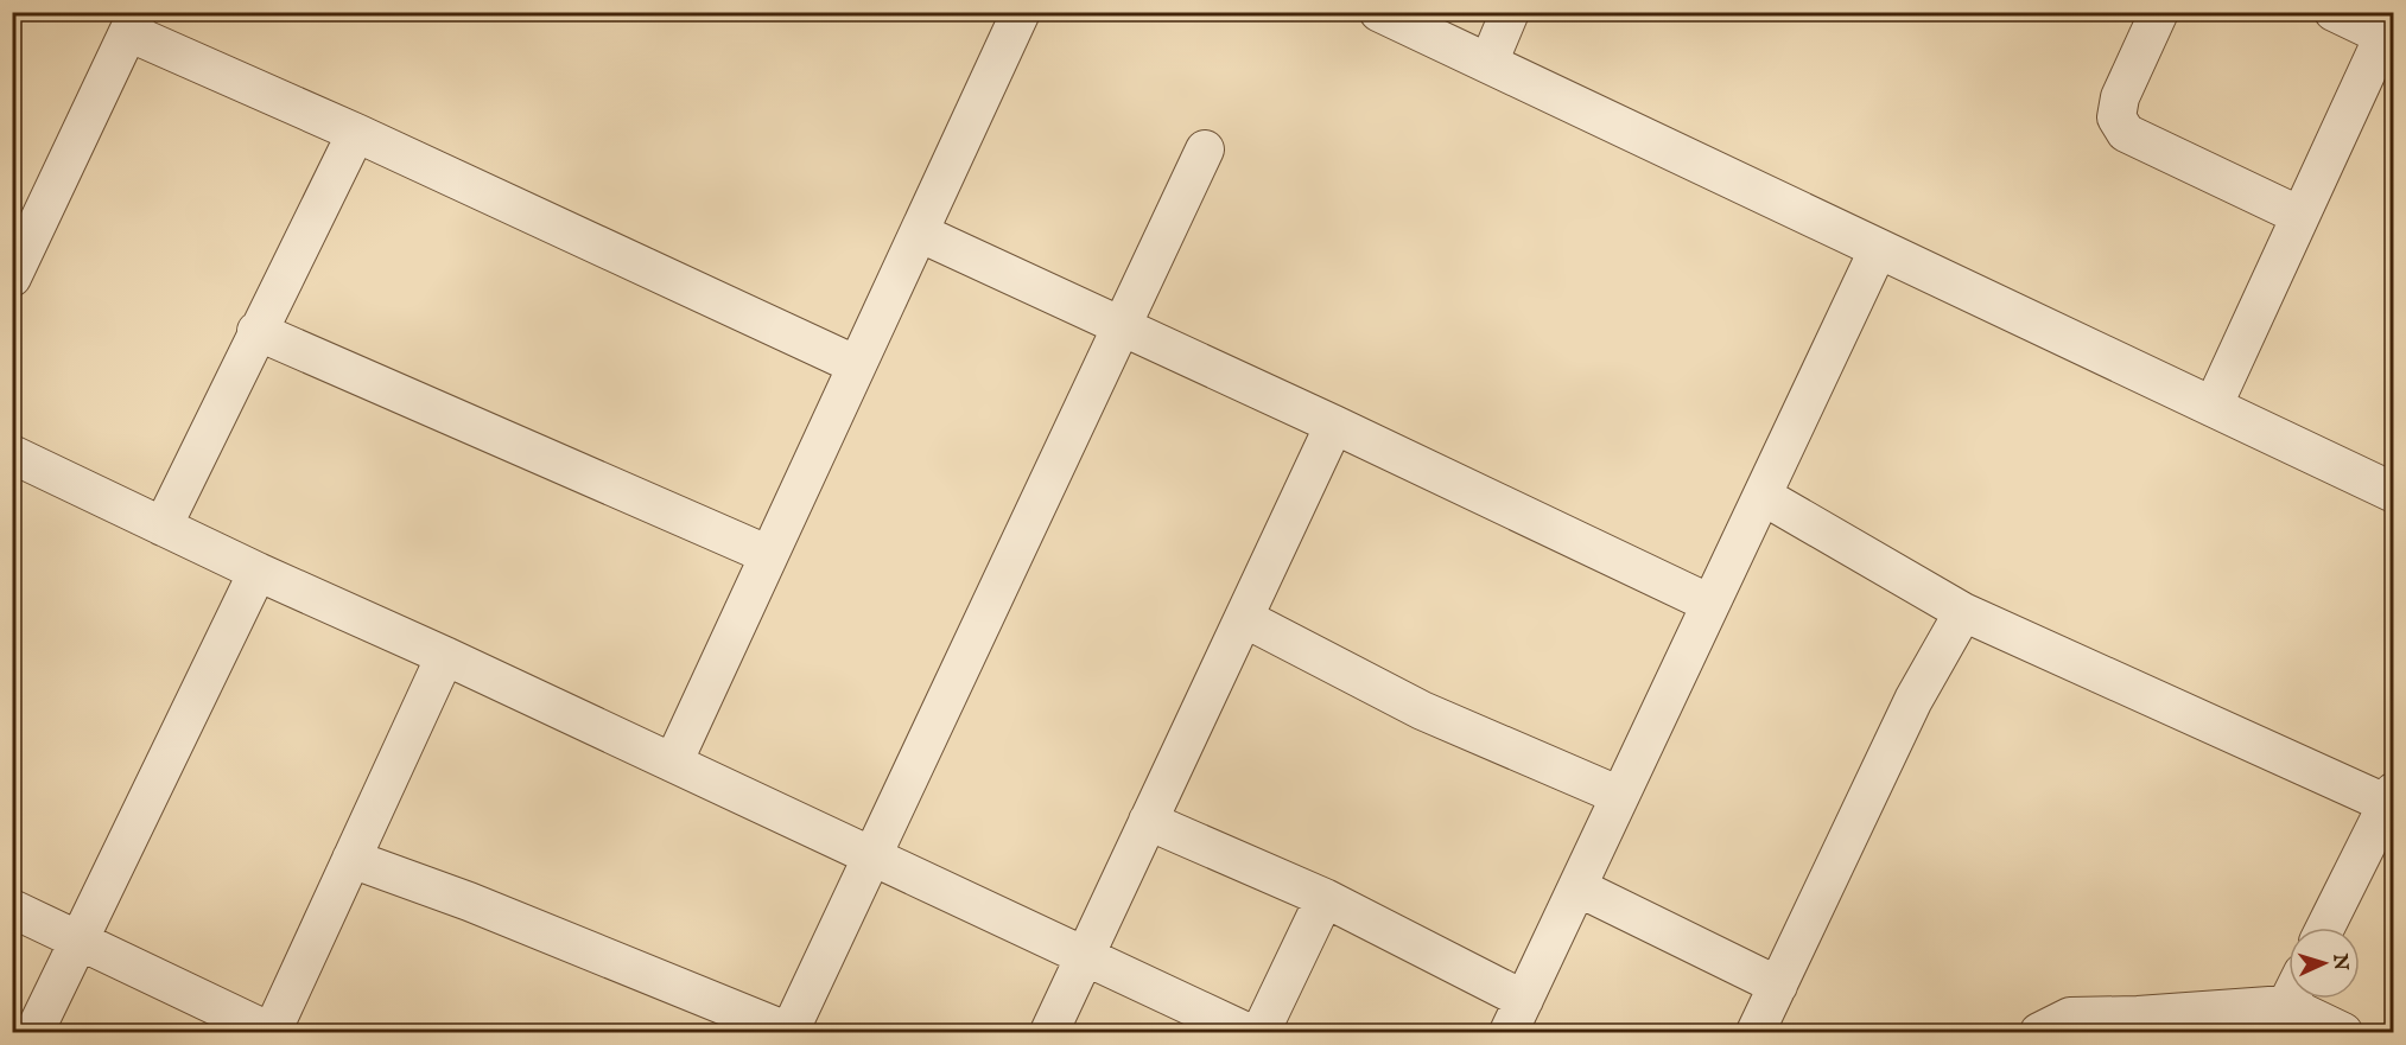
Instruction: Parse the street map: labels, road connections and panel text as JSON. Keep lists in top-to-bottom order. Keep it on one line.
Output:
{"north":"right"}
